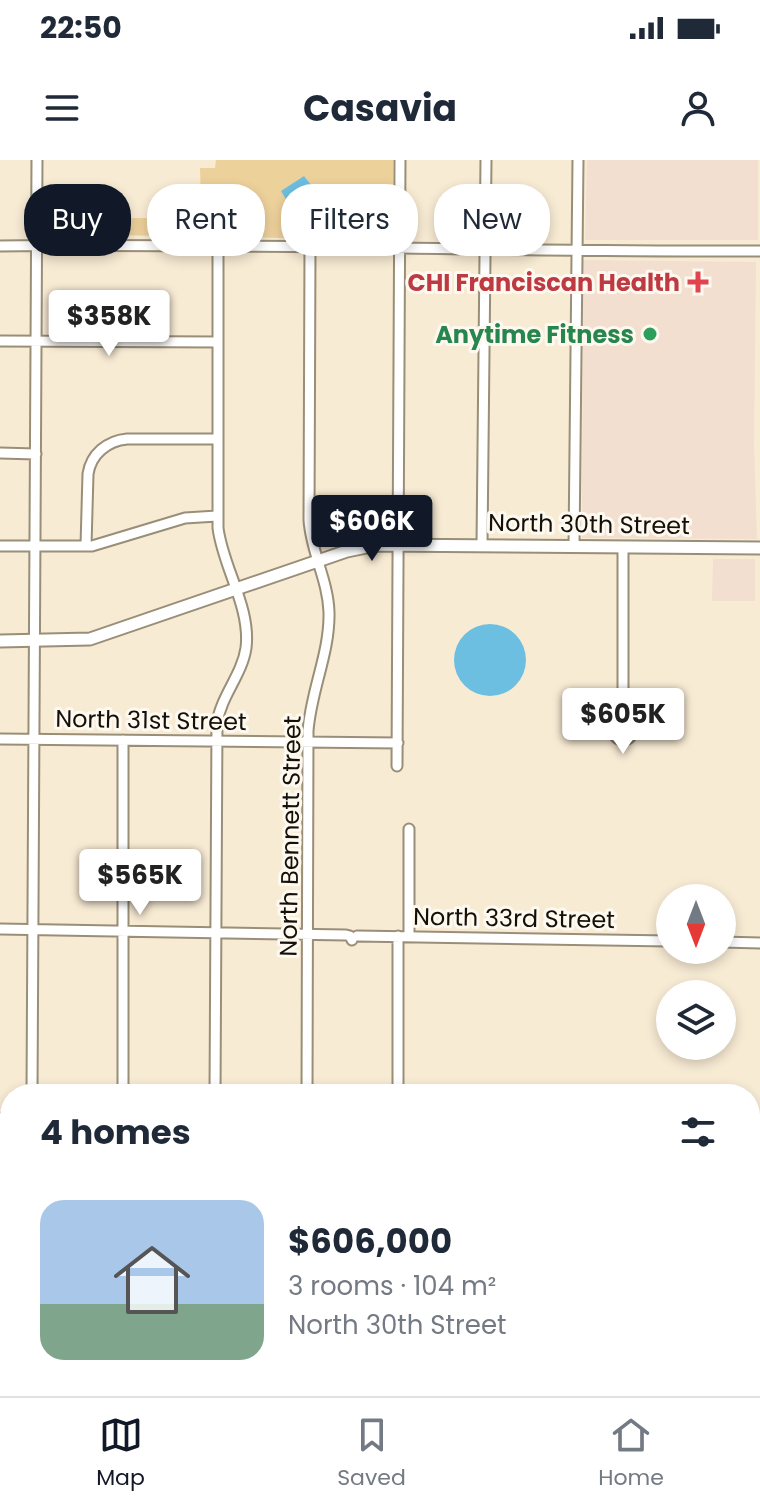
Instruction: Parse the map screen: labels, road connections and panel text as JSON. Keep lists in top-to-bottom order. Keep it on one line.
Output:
{"streets":{"main road":["North 30th Street"],"street":["North 31st Street","North Bennett Street","North 33rd Street"]},"crossings":[["North 30th Street","North Bennett Street"],["North 31st Street","North Bennett Street"],["North Bennett Street","North 33rd Street"]],"places":{"health":["CHI Franciscan Health"],"other":["Anytime Fitness"]},"north":"bottom","page":{"status":"22:50","header":"Casavia","chip":["Buy","Rent","Filters","New"],"price":["$358K","$606K","$605K","$565K"],"heading":"4 homes","list":[{"name":"$606,000","note":"3 rooms · 104 m² · North 30th Street"}],"tabs":["Map","Saved","Home"]}}
